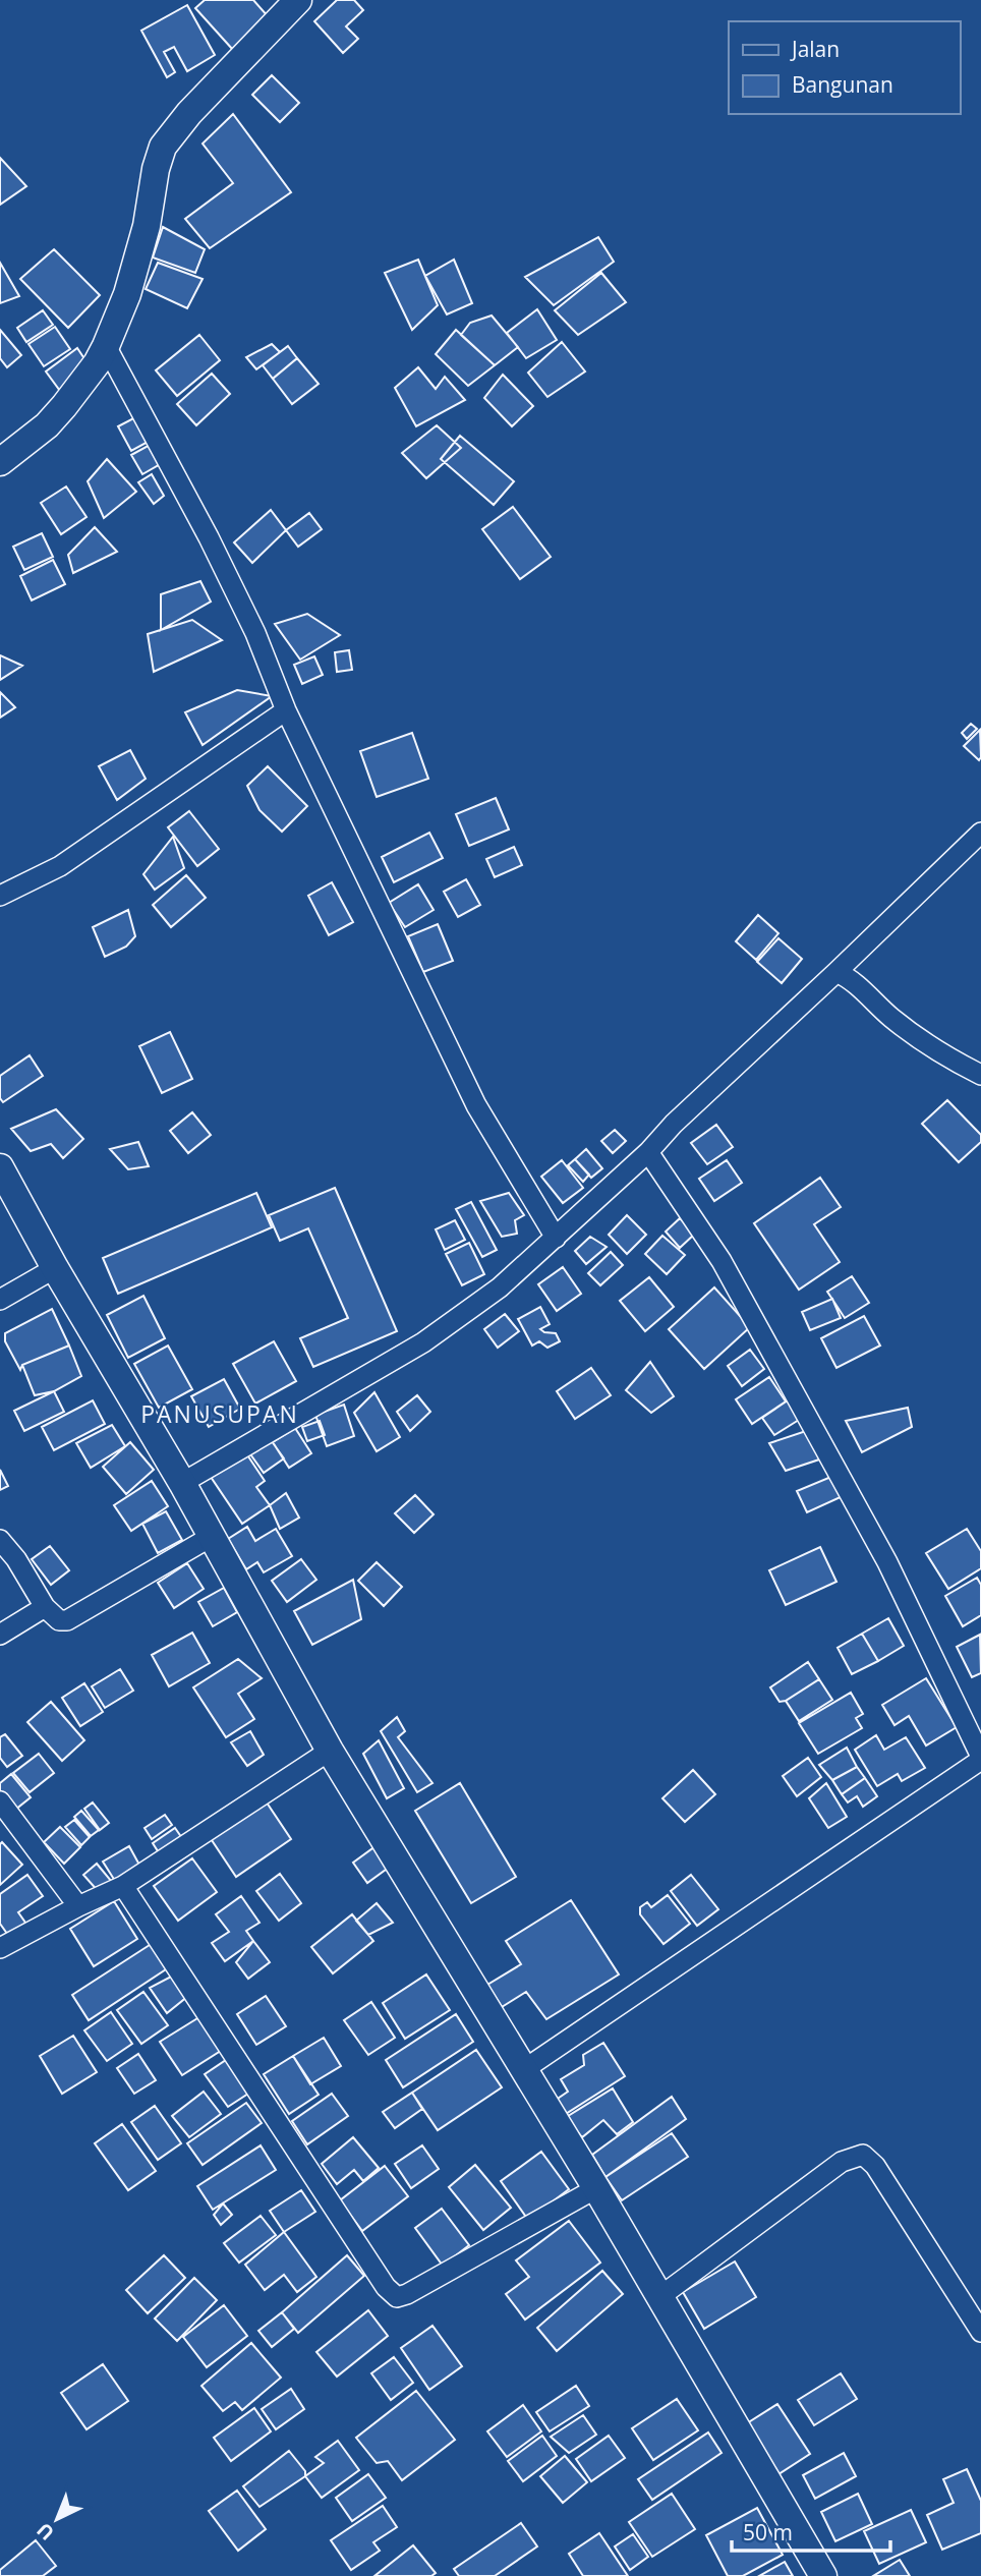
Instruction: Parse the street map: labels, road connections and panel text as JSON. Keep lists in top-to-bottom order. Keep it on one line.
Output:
{"districts":["PANUSUPAN"],"legend":["Jalan","Bangunan"],"scale_bar":"50 m","north":"bottom left"}
